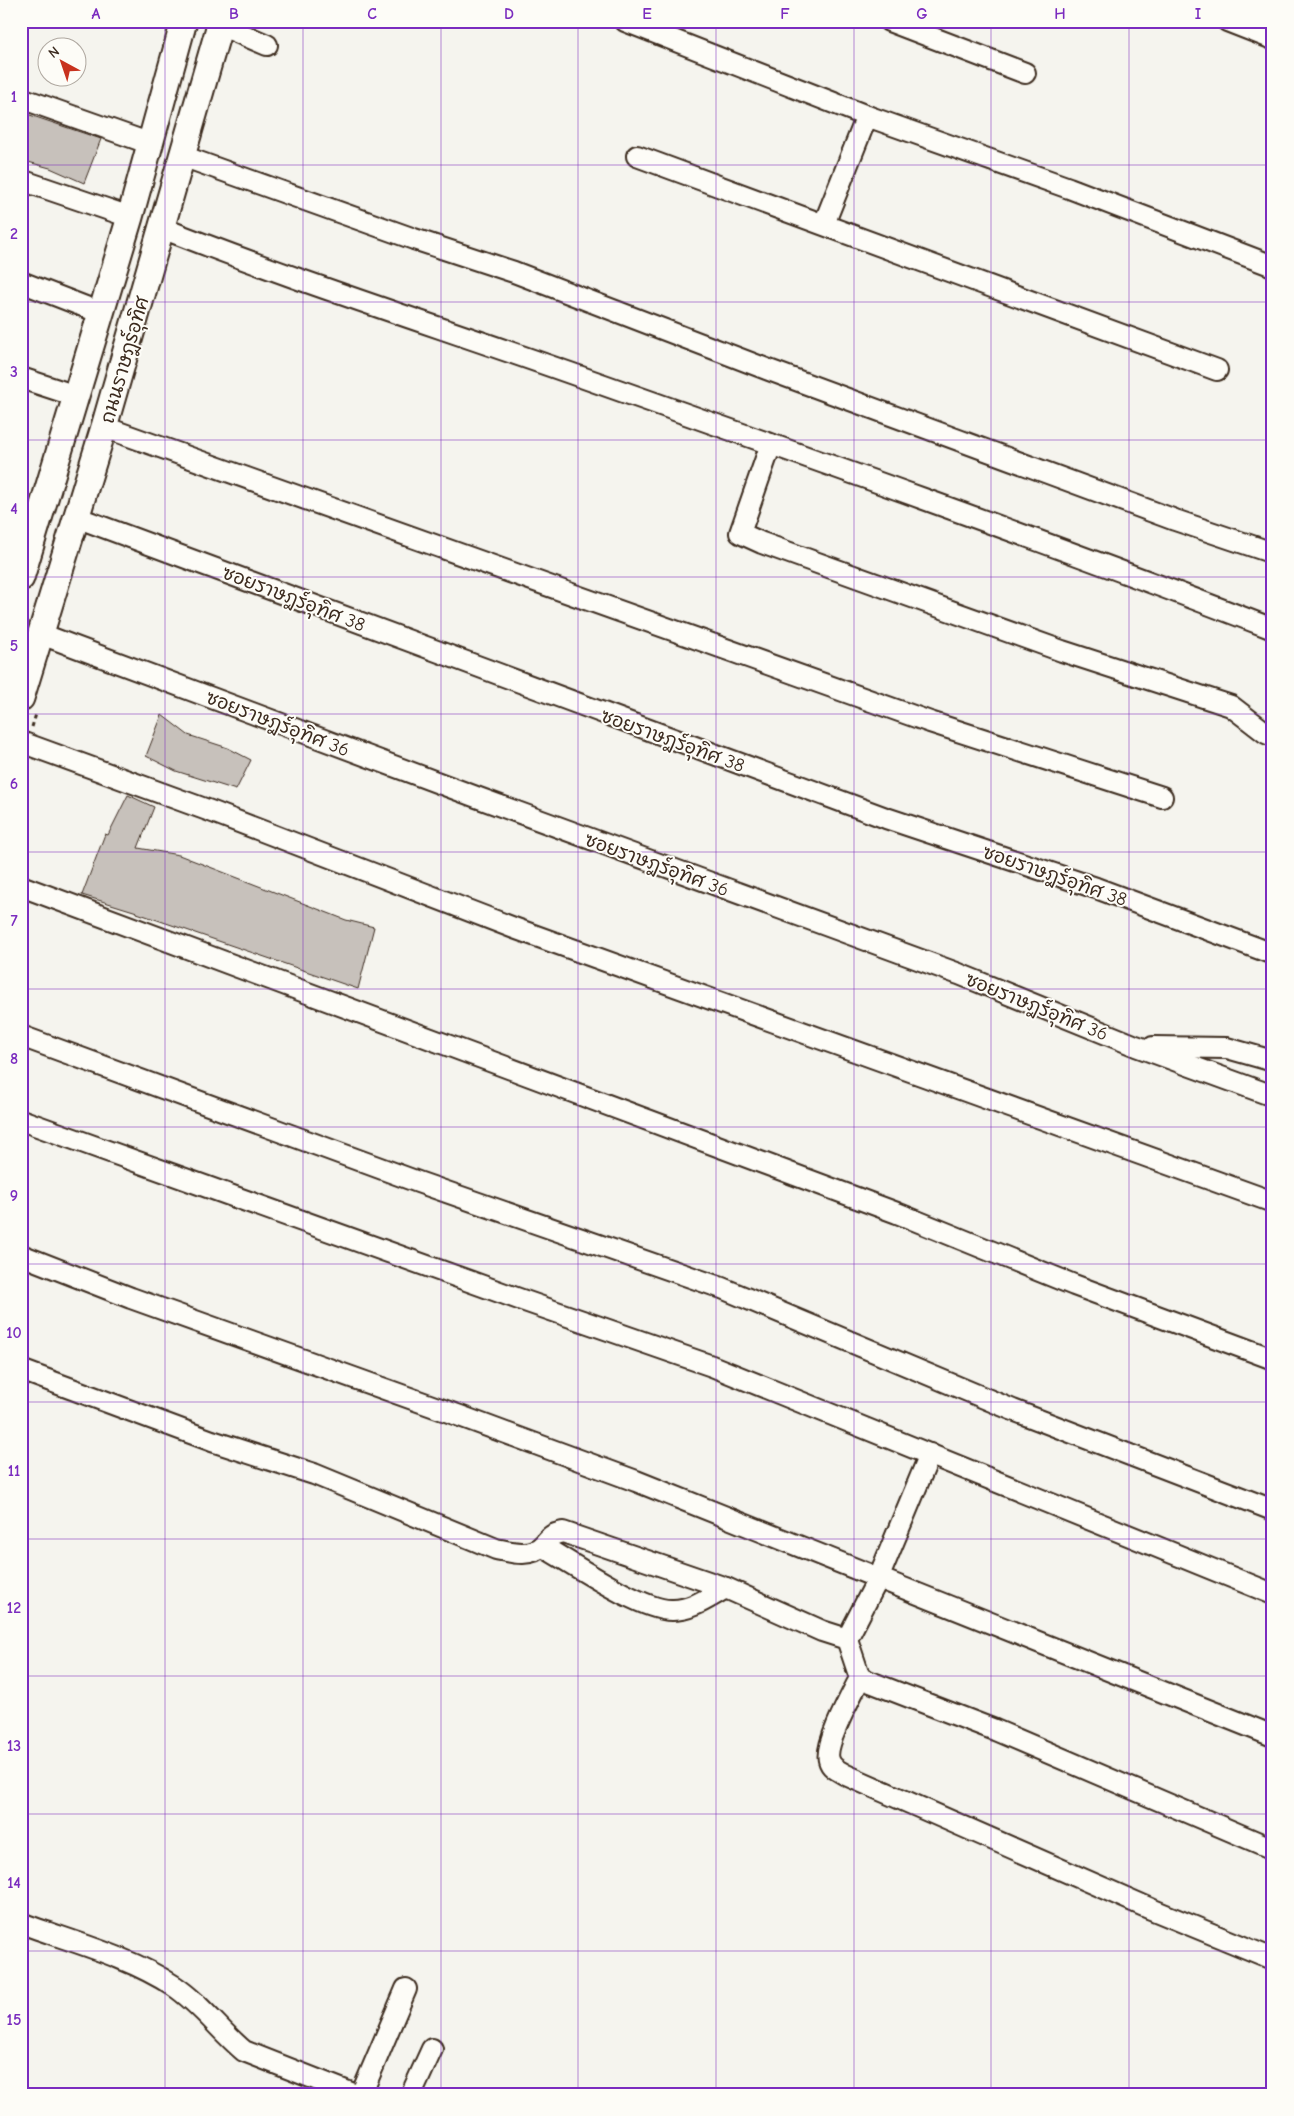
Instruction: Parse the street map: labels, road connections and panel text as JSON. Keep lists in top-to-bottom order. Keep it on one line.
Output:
{"streets":{"main road":["ถนนราษฎร์อุทิศ"],"street":["ซอยราษฎร์อุทิศ 38","ซอยราษฎร์อุทิศ 36"]},"crossings":[["ถนนราษฎร์อุทิศ","ซอยราษฎร์อุทิศ 38"],["ถนนราษฎร์อุทิศ","ซอยราษฎร์อุทิศ 36"]],"north":"top left","grid":{"columns":["A","B","C","D","E","F","G","H","I"],"rows":["1","2","3","4","5","6","7","8","9","10","11","12","13","14","15"]}}
